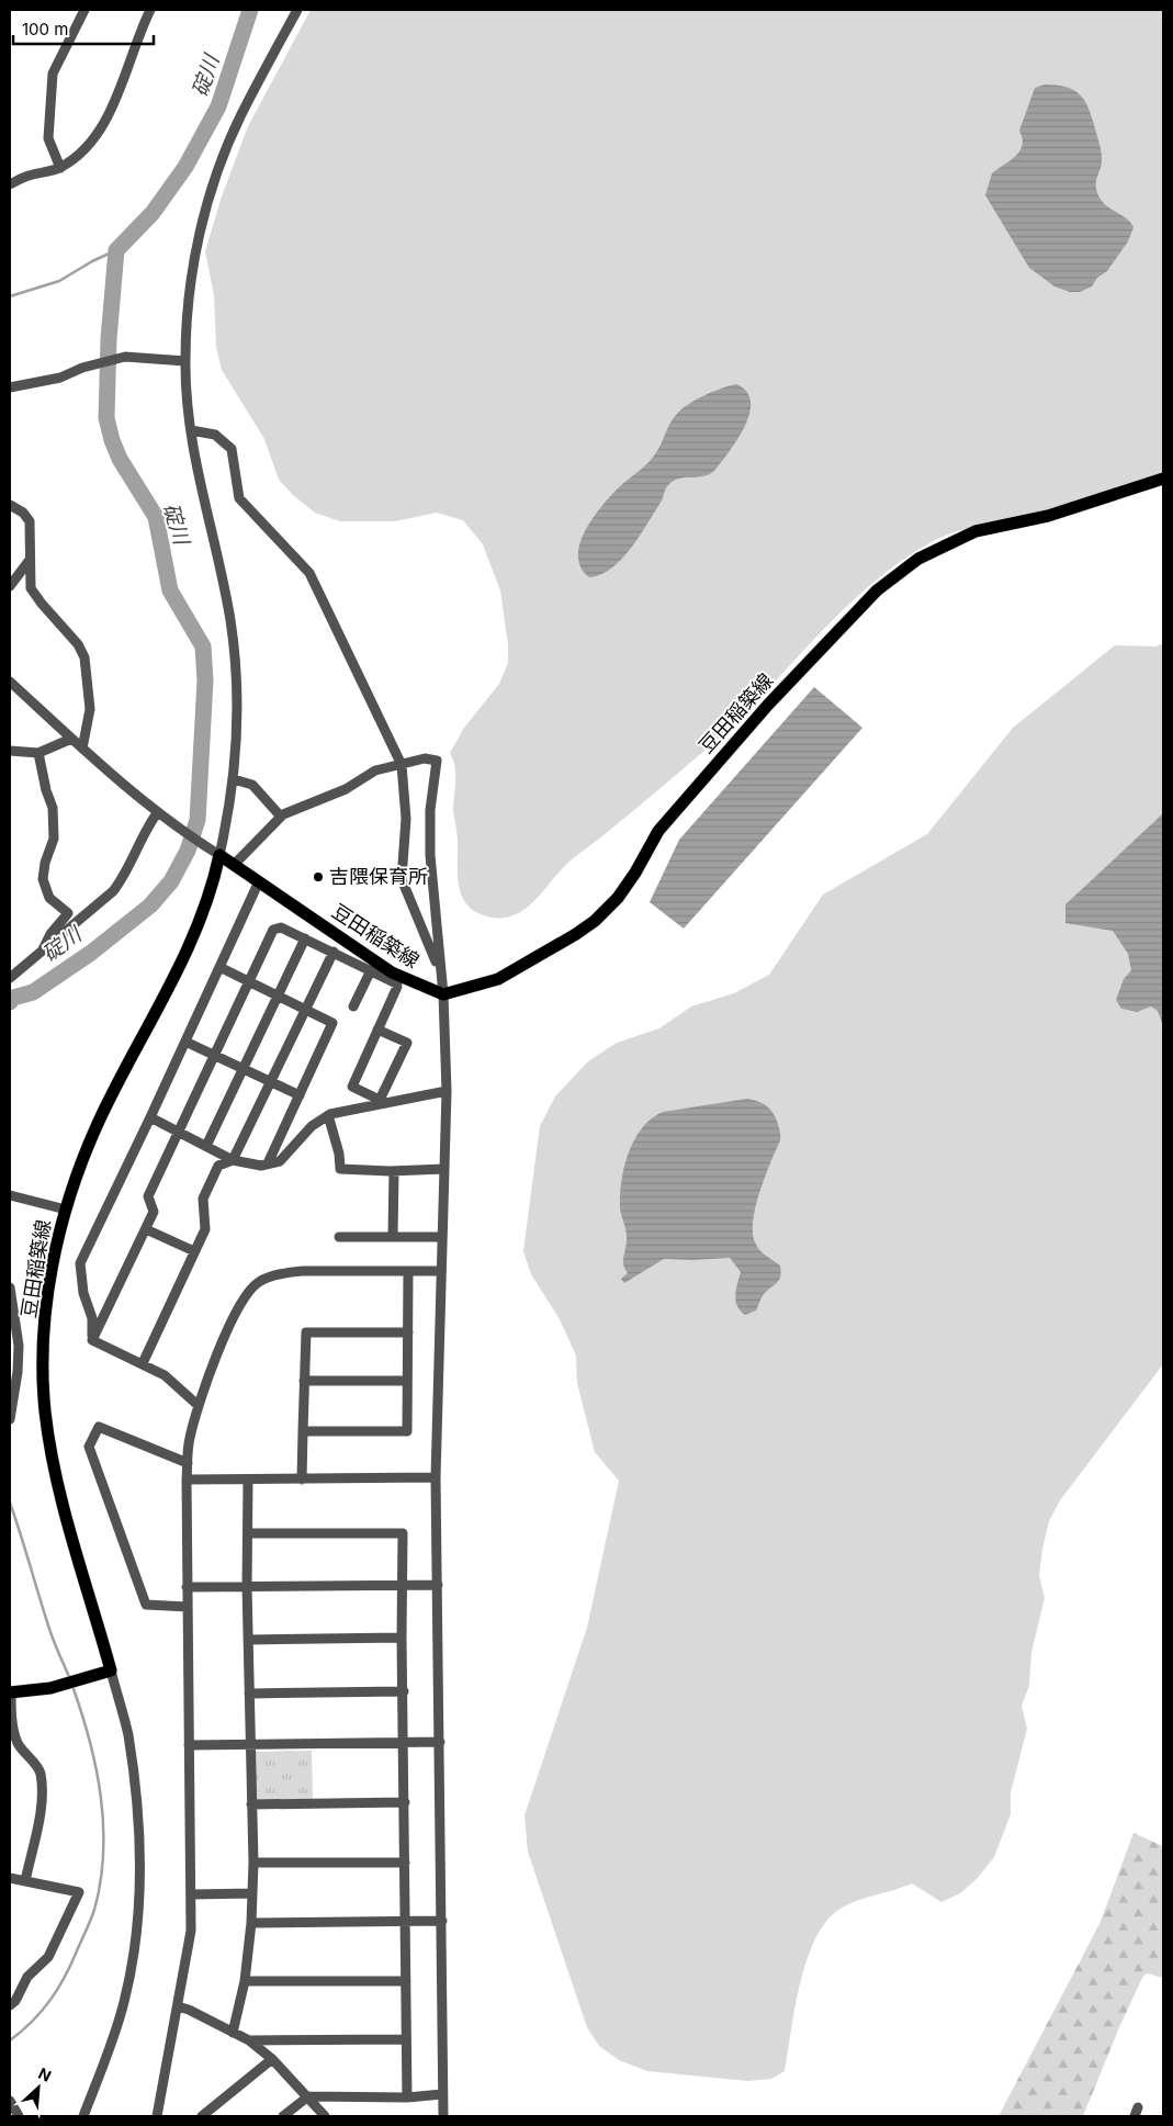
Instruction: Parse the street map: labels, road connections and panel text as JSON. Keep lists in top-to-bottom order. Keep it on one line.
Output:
{"streets":{"main road":["豆田稲築線"]},"water":["碇川"],"places":["吉隈保育所"],"scale_bar":"100 m","north":"top right"}
